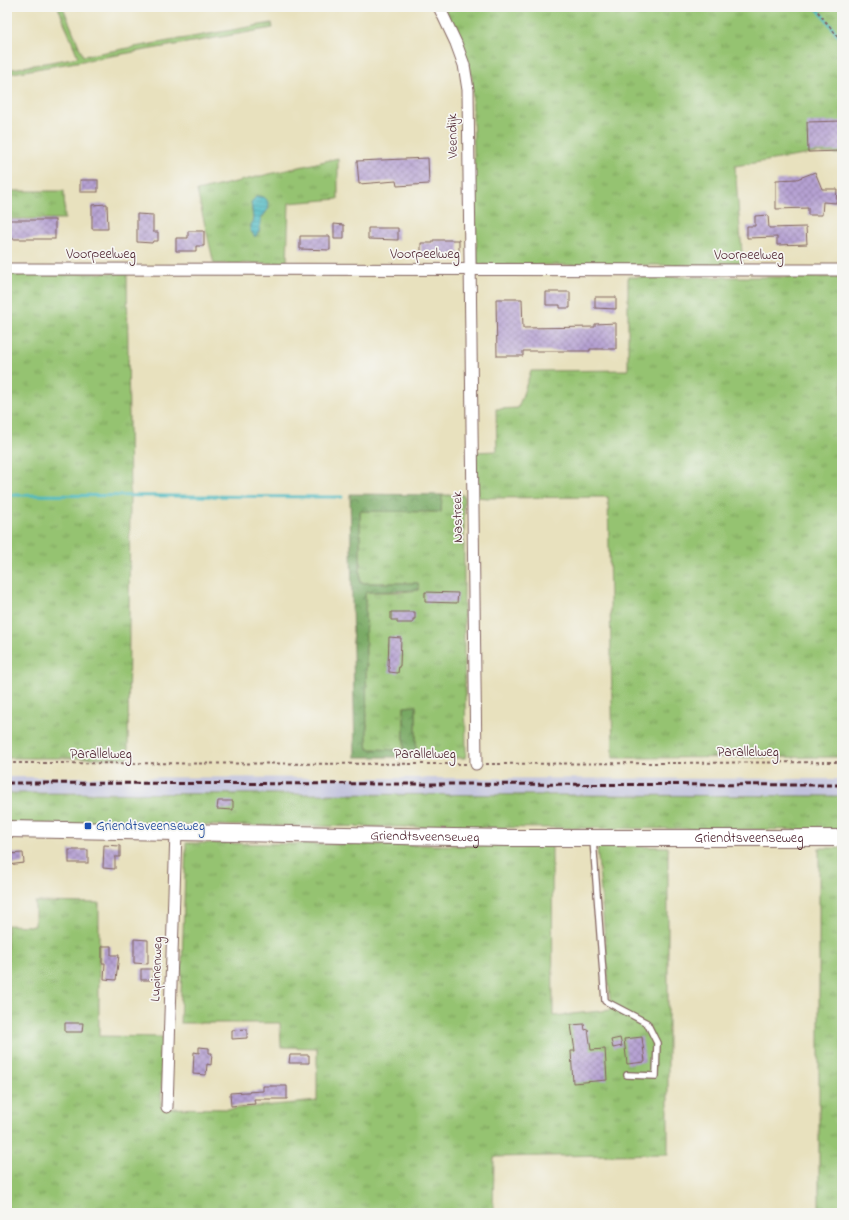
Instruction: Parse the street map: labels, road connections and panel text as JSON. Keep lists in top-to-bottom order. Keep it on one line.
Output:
{"streets":{"street":["Veendijk","Voorpeelweg","Nastreek","Griendtsveenseweg","Lupinenweg"],"path":["Parallelweg"]},"crossings":[["Veendijk","Voorpeelweg"],["Veendijk","Nastreek"],["Voorpeelweg","Nastreek"],["Nastreek","Parallelweg"],["Griendtsveenseweg","Lupinenweg"]],"places":{"transit":["Griendtsveenseweg"]}}
